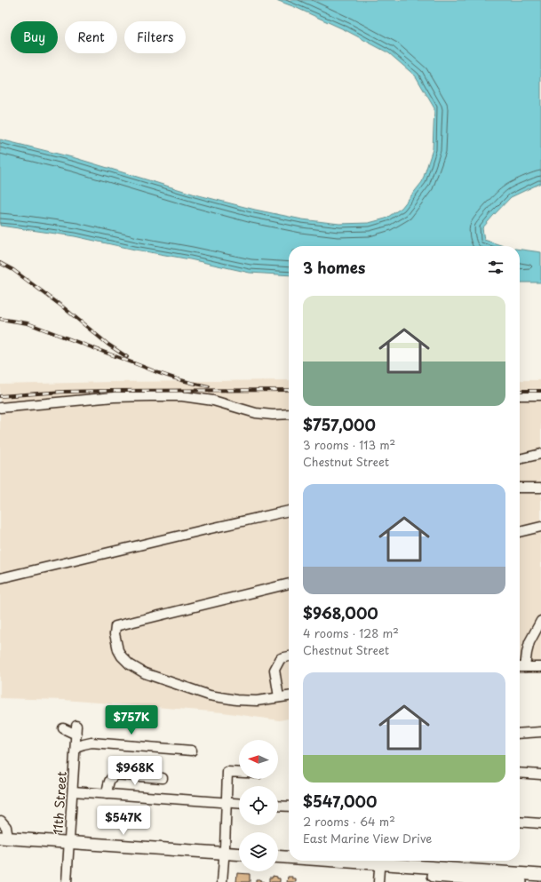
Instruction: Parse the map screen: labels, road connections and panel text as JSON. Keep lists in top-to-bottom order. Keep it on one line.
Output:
{"streets":{"street":["11th Street"]},"north":"left","page":{"chip":["Buy","Rent","Filters"],"heading":"3 homes","list":[{"name":"$757,000","note":"3 rooms · 113 m² · Chestnut Street"},{"name":"$968,000","note":"4 rooms · 128 m² · Chestnut Street"},{"name":"$547,000","note":"2 rooms · 64 m² · East Marine View Drive"}],"price":["$757K","$968K","$547K"]}}
